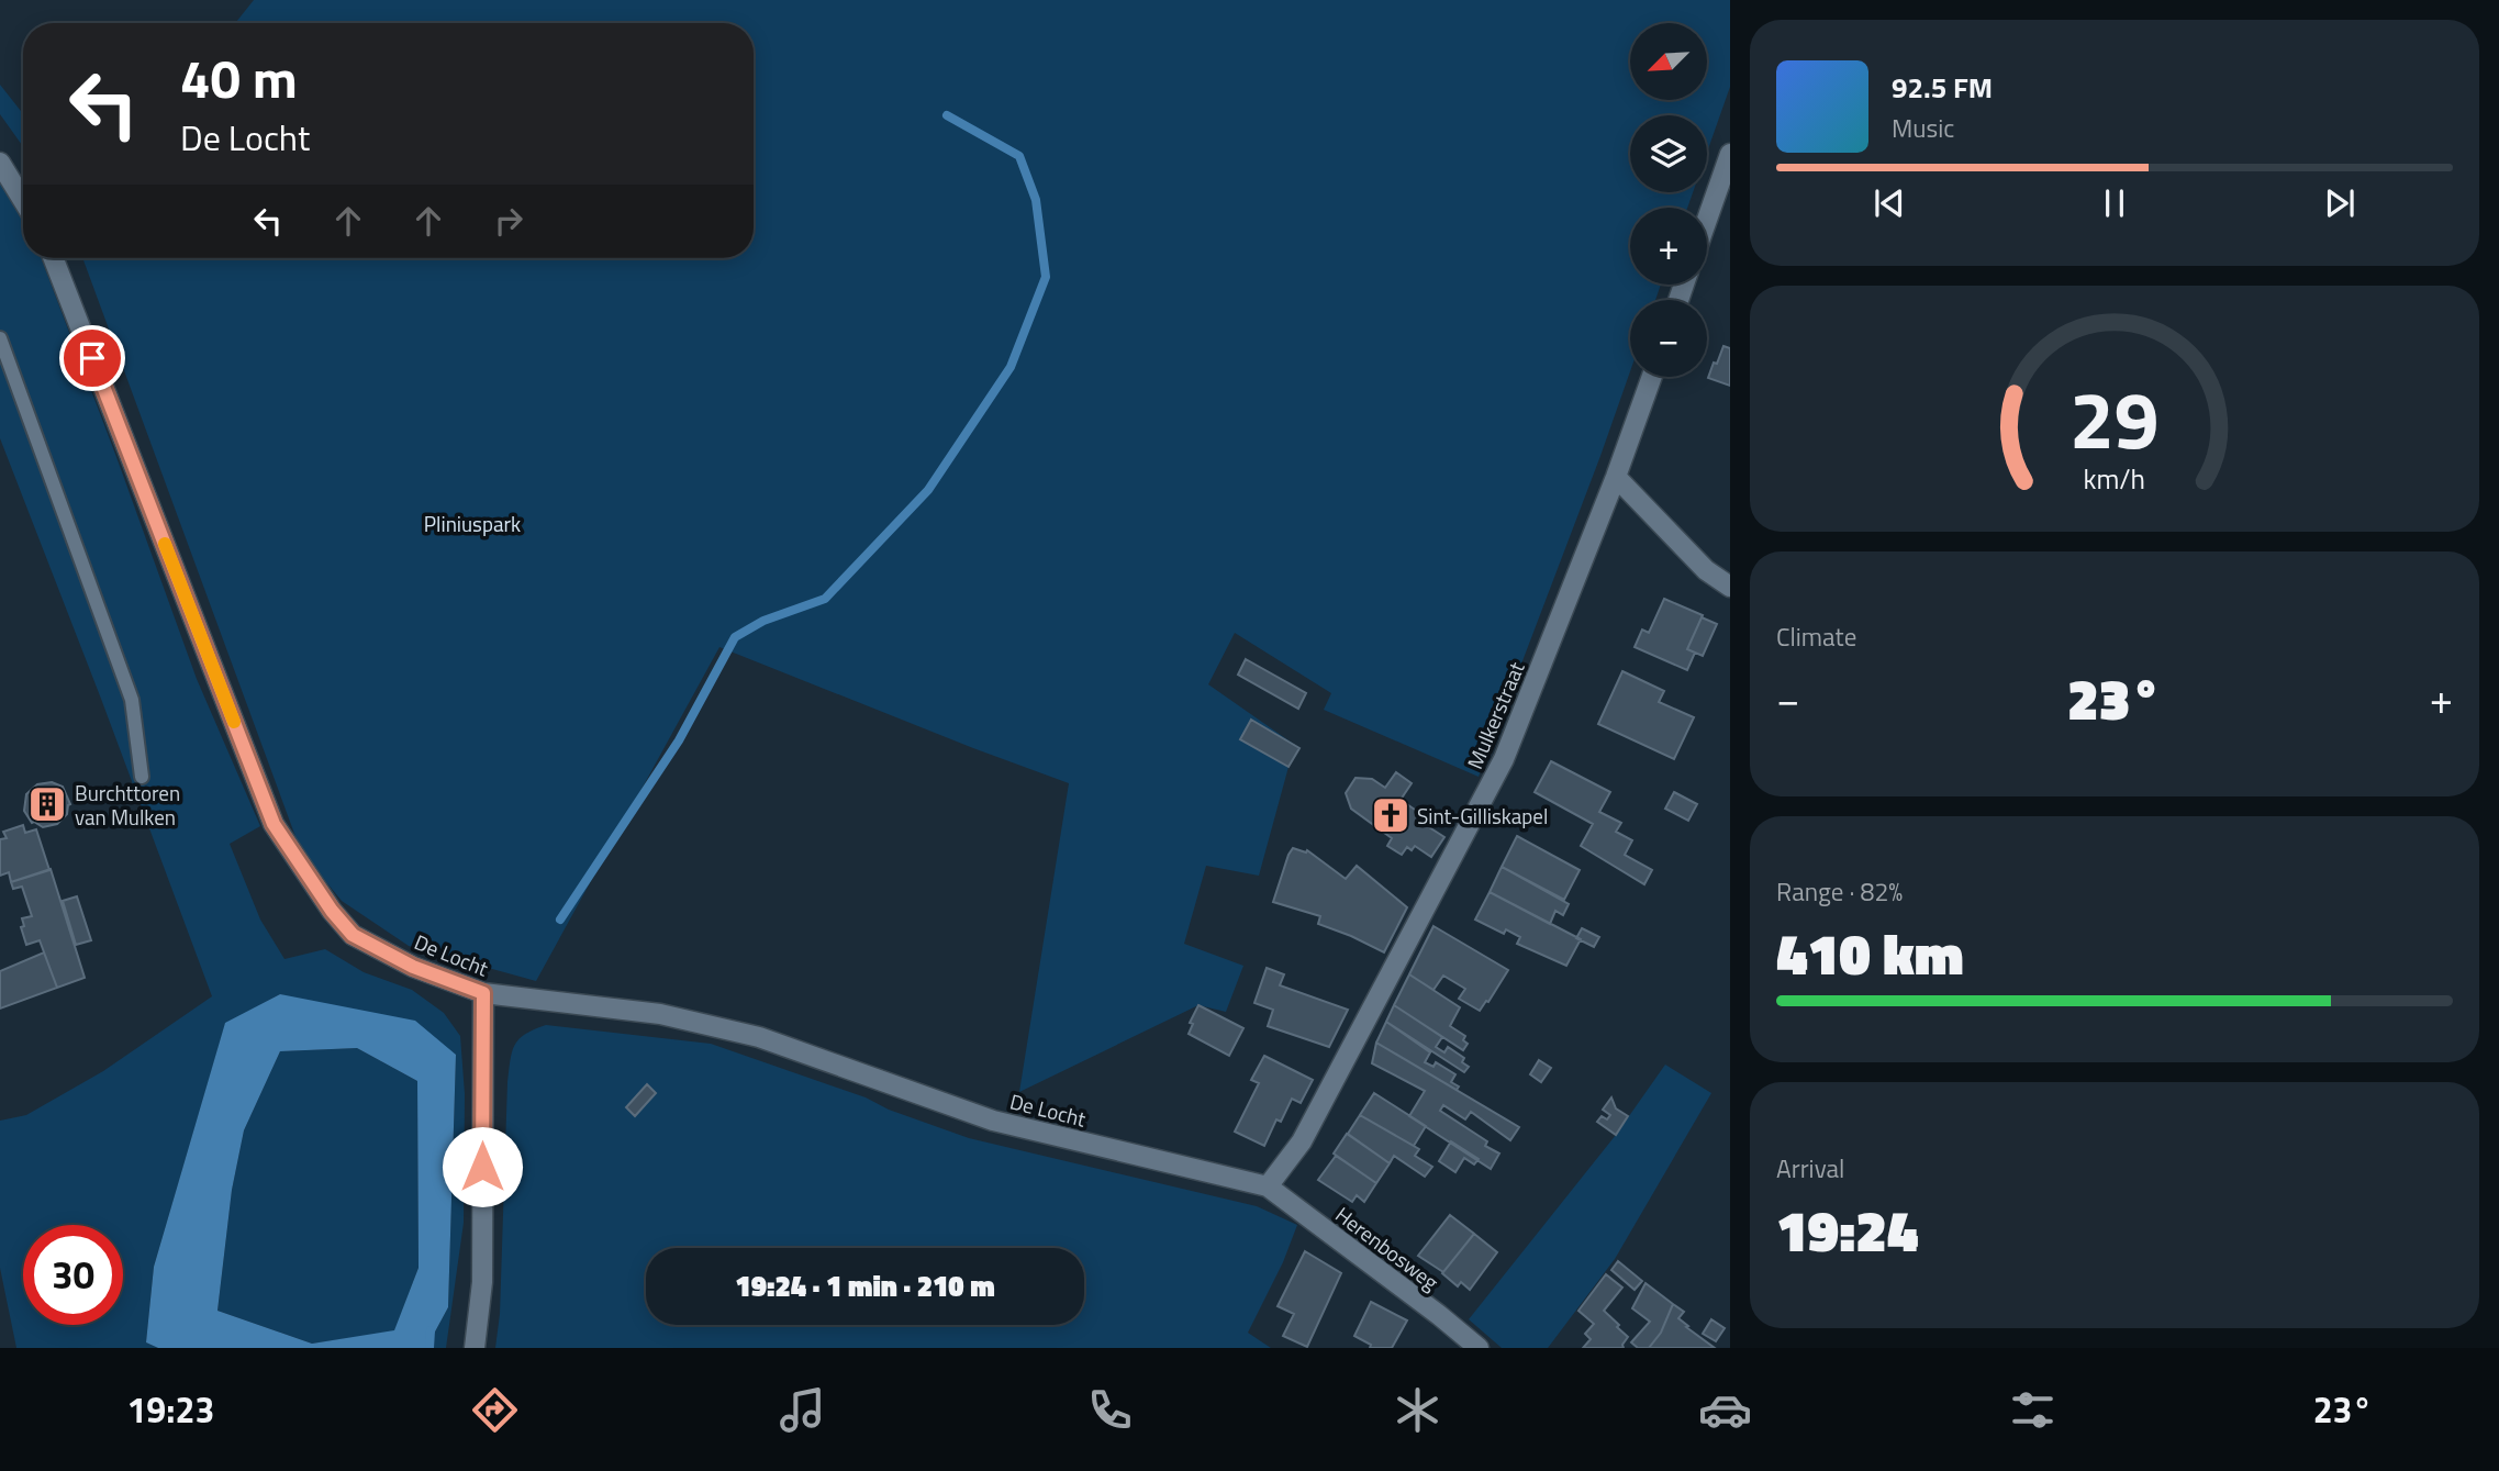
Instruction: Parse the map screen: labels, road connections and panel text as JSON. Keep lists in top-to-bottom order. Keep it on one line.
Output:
{"streets":{"street":["Mulkerstraat","De Locht","Herenbosweg"]},"crossings":[["Mulkerstraat","De Locht"],["Mulkerstraat","Herenbosweg"],["De Locht","Herenbosweg"]],"parks":["Pliniuspark"],"places":{"building":["Burchttoren van Mulken"],"church":["Sint-Gilliskapel"]},"north":"bottom left","page":{"map_buttons":["+","−"],"turn":["40 m","De Locht"],"song":["92.5 FM","Music"],"tile":["Climate",["Range · 82%","410 km"],["Arrival","19:24"]],"heat":["−","23°","+"],"limit":"30","trip":"19:24 · 1 min · 210 m","tabs":["19:23","23°"],"gauge":["29","km/h"]}}
